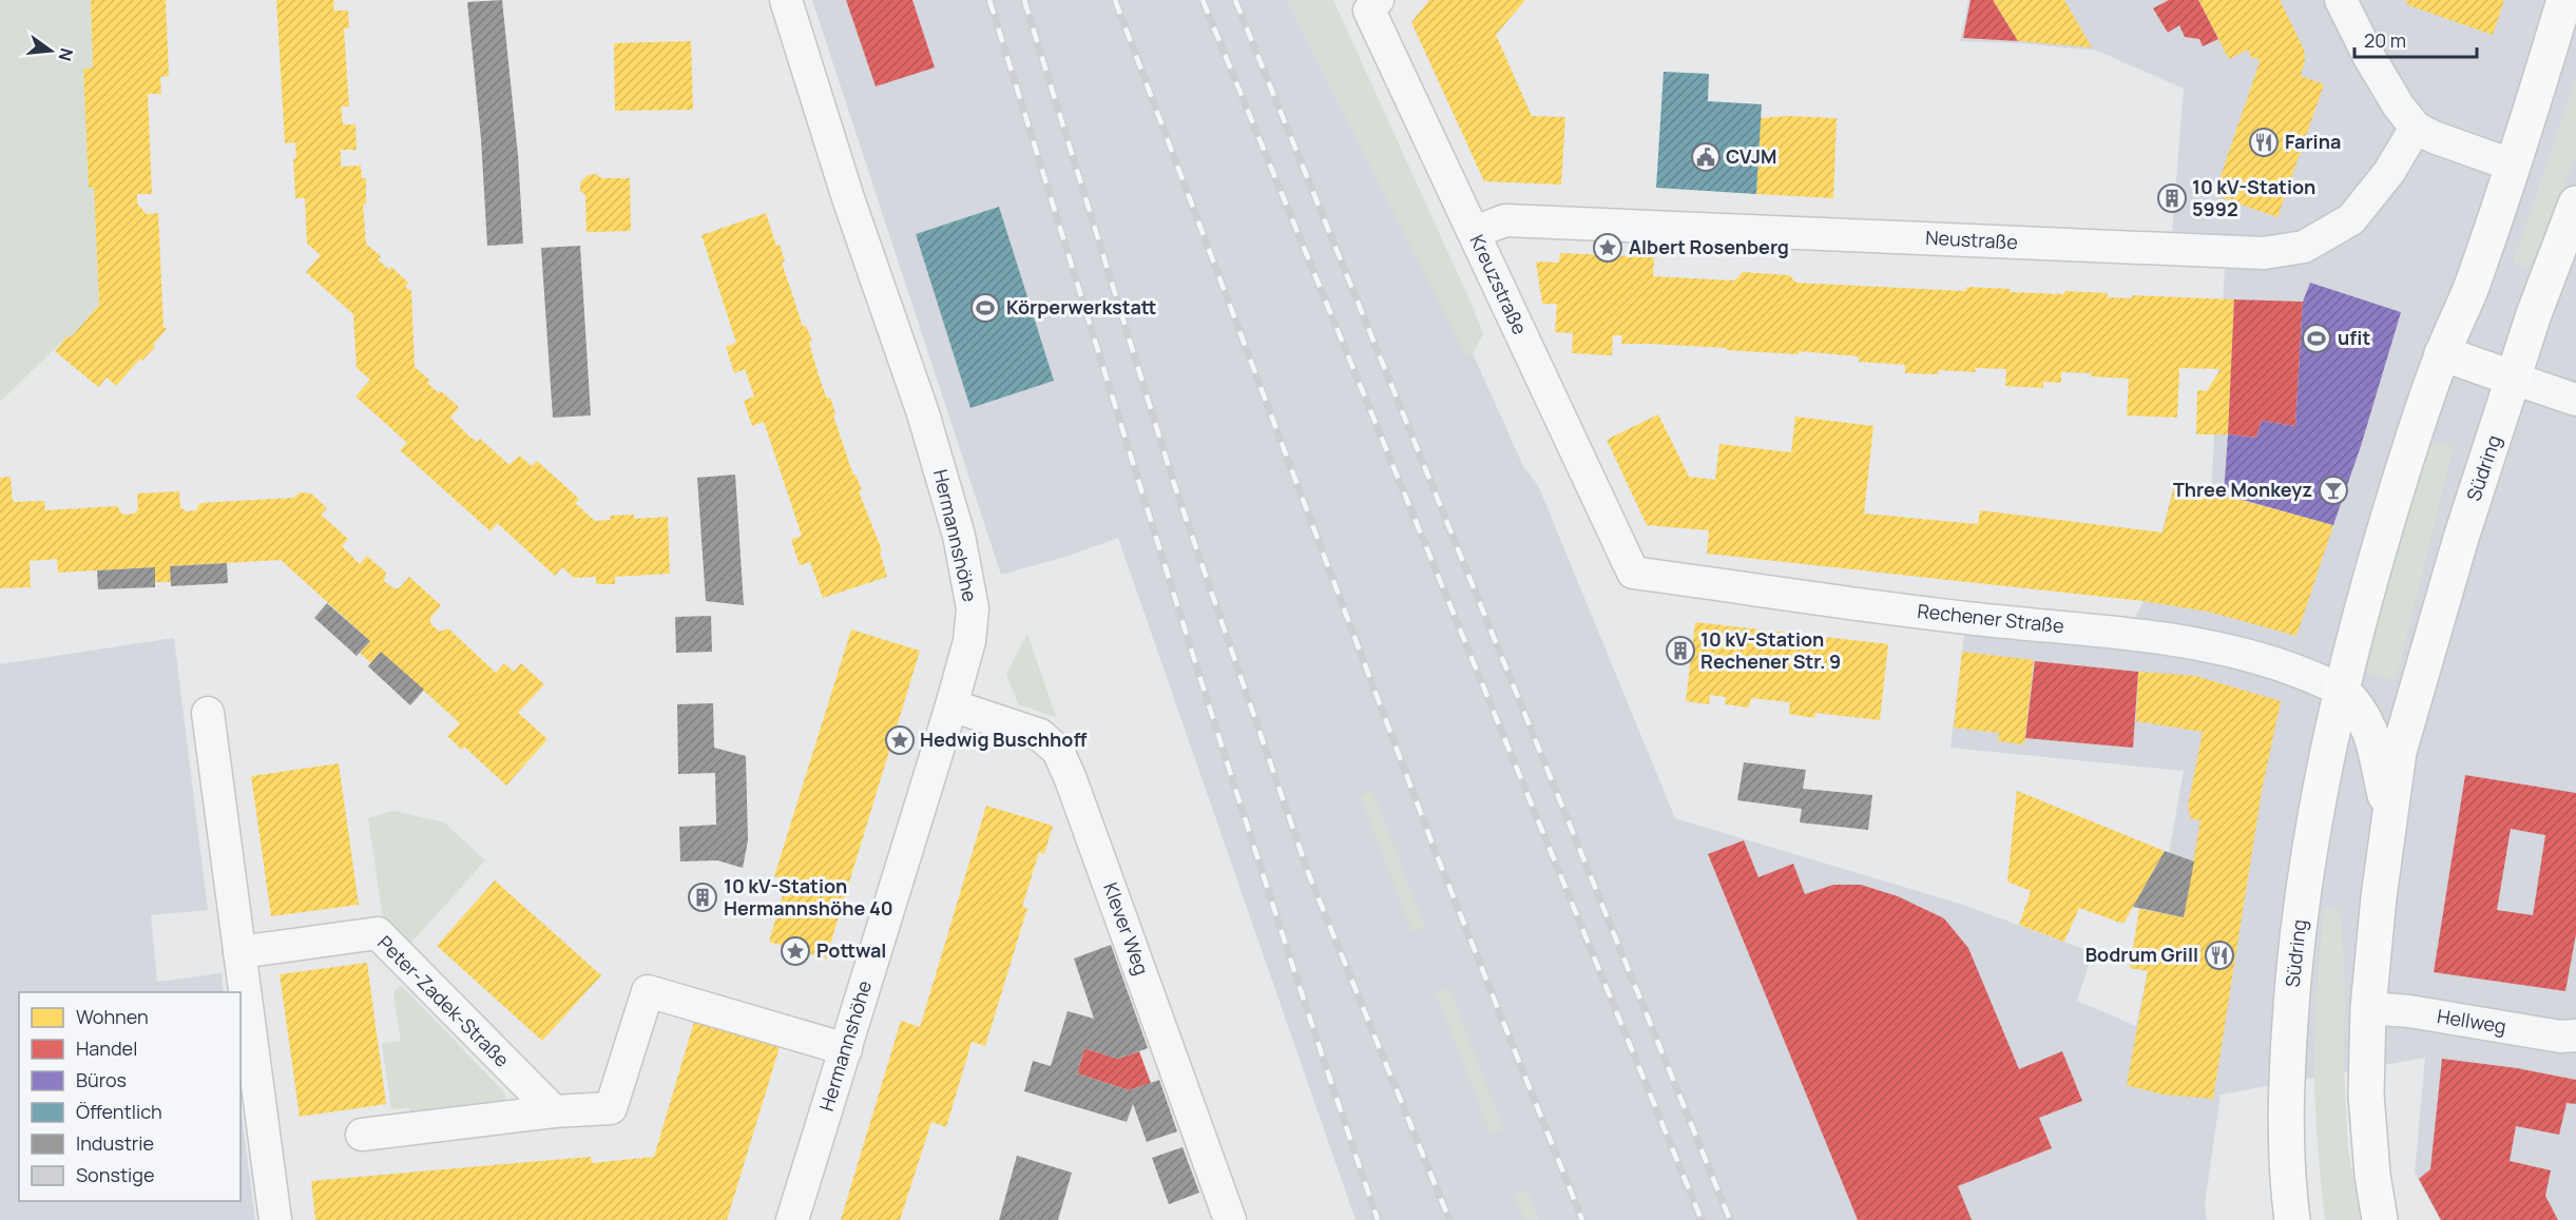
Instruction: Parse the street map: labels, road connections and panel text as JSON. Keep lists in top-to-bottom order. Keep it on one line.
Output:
{"streets":{"main road":["Südring"],"street":["Neustraße","Kreuzstraße","Hermannshöhe","Rechener Straße","Klever Weg","Peter-Zadek-Straße","Hellweg"]},"crossings":[["Neustraße","Kreuzstraße"],["Kreuzstraße","Rechener Straße"],["Südring","Rechener Straße"],["Südring","Hellweg"],["Hermannshöhe","Klever Weg"]],"places":{"restaurant":["Farina","Bodrum Grill"],"public building":["CVJM"],"building":["10 kV-Station 5992","10 kV-Station Rechener Str. 9","10 kV-Station Hermannshöhe 40"],"place":["Albert Rosenberg","Hedwig Buschhoff","Pottwal"],"sports":["Körperwerkstatt","ufit"],"bar":["Three Monkeyz"]},"legend":["Wohnen","Handel","Büros","Öffentlich","Industrie","Sonstige"],"scale_bar":"20 m","north":"right"}
